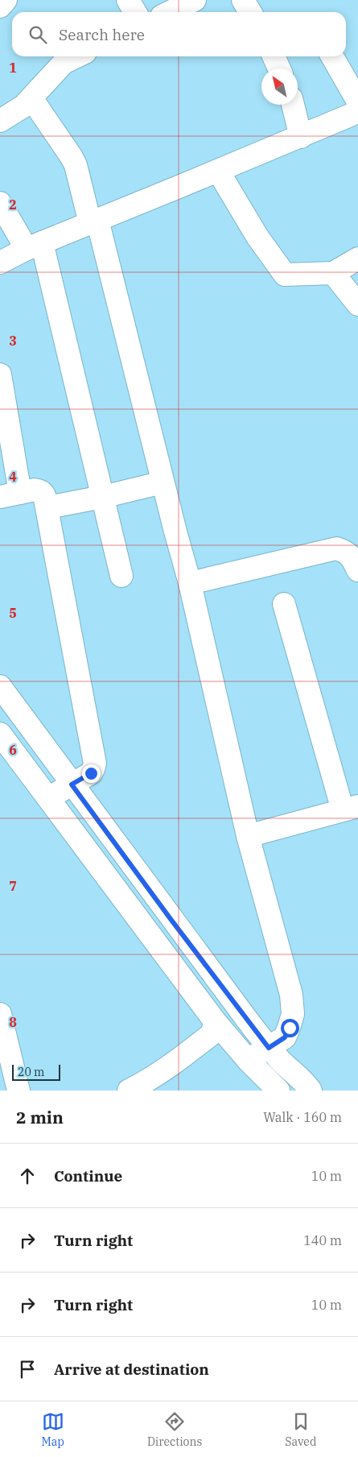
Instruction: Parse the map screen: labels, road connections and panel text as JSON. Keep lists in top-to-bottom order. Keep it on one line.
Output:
{"scale_bar":"20 m","north":"top left","page":{"search":"Search here","scale":"20 m","heading":["2 min","Walk · 160 m"],"list":[["Continue","10 m"],["Turn right","140 m"],["Turn right","10 m"],"Arrive at destination"],"nav":["Map","Directions","Saved"]},"grid":{"rows":["1","2","3","4","5","6","7","8"]}}
